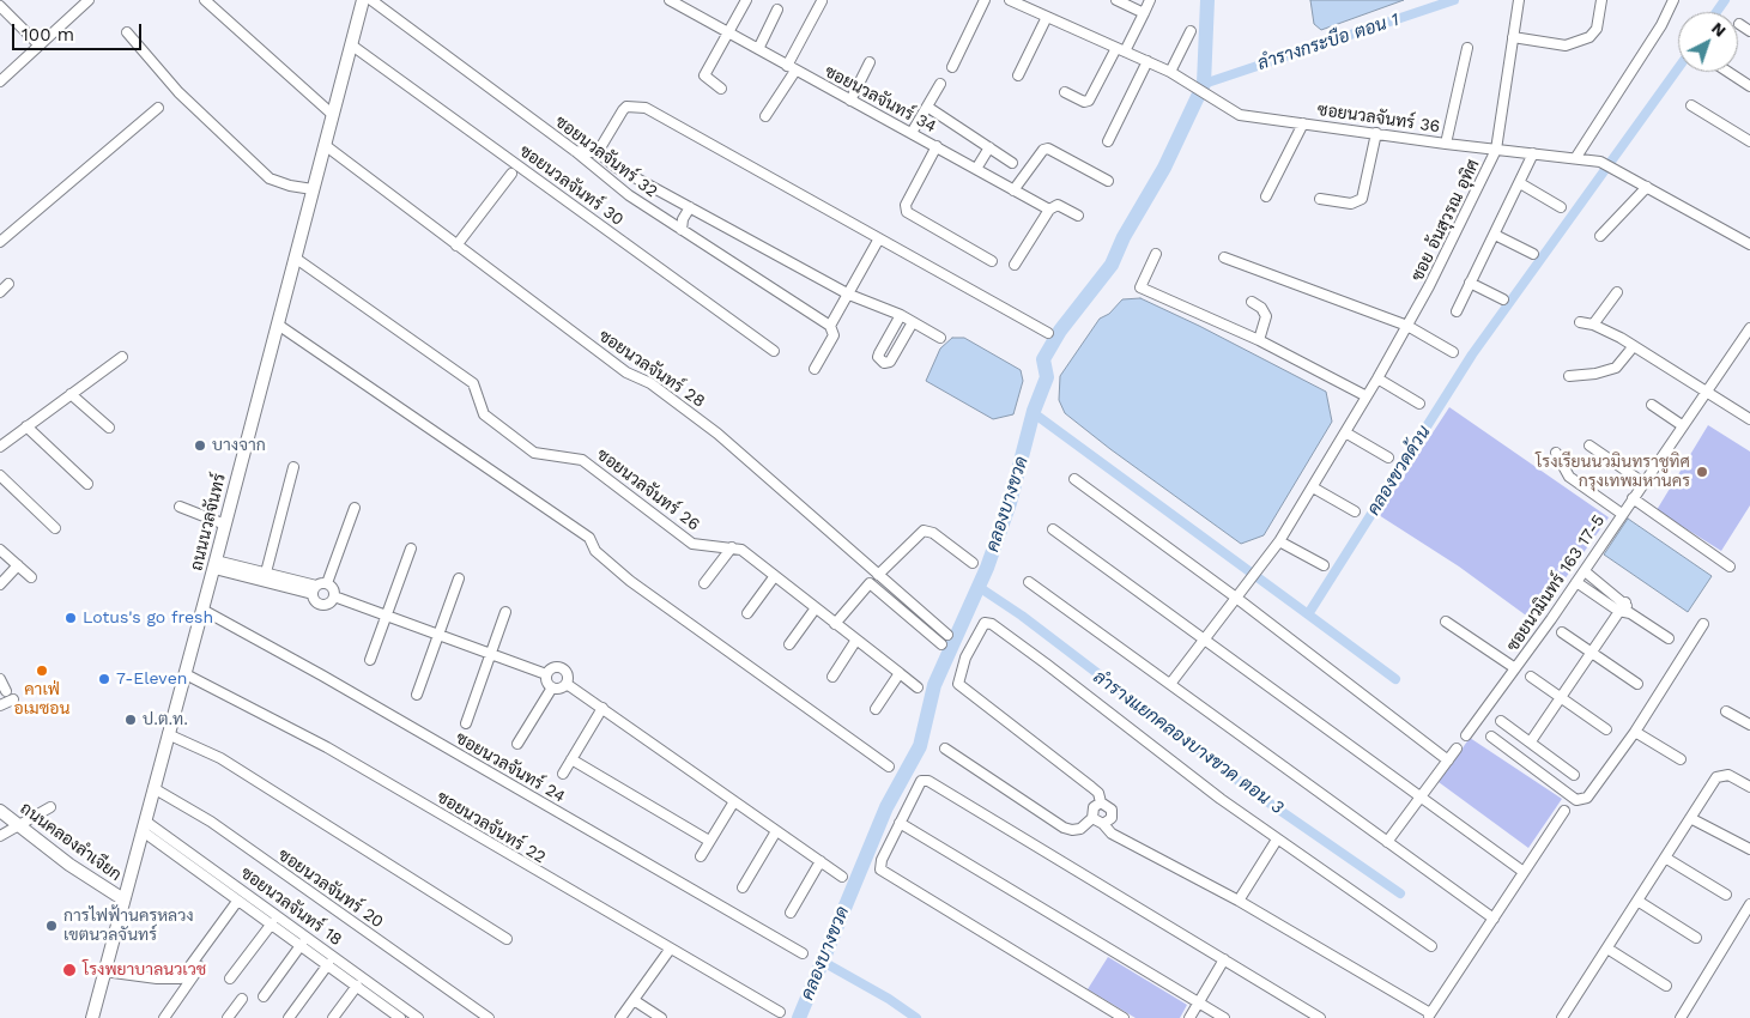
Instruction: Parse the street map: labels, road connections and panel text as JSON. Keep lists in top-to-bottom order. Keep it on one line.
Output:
{"streets":{"main road":["ถนนนวลจันทร์","ถนนคลองลำเจียก"],"street":["ซอยนวลจันทร์ 34","ซอยนวลจันทร์ 36","ซอยนวลจันทร์ 32","ซอยนวลจันทร์ 30","ซอย อ้นสุวรณ อุทิศ","ซอยนวลจันทร์ 28","ซอยนวลจันทร์ 26","ซอยนวมินทร์ 163 17-5","ซอยนวลจันทร์ 24","ซอยนวลจันทร์ 22","ซอยนวลจันทร์ 20","ซอยนวลจันทร์ 18"]},"crossings":[["ซอยนวลจันทร์ 36","ซอย อ้นสุวรณ อุทิศ"],["ซอยนวลจันทร์ 30","ถนนนวลจันทร์"],["ซอยนวลจันทร์ 28","ถนนนวลจันทร์"],["ซอยนวลจันทร์ 26","ถนนนวลจันทร์"],["ถนนนวลจันทร์","ซอยนวลจันทร์ 24"],["ถนนนวลจันทร์","ซอยนวลจันทร์ 22"],["ถนนนวลจันทร์","ถนนคลองลำเจียก"],["ถนนนวลจันทร์","ซอยนวลจันทร์ 20"],["ถนนนวลจันทร์","ซอยนวลจันทร์ 18"]],"water":["ลำรางกระบือ ตอน 1","คลองขวดด้วน","คลองบางขวด","ลำรางแยกคลองบางขวด ตอน 3"],"places":["บางจาก","โรงเรียนนวมินทราชูทิศ กรุงเทพมหานคร","Lotus's go fresh","คาเฟ่ อเมซอน","7-Eleven","ป.ต.ท.","การไฟฟ้านครหลวง เขตนวลจันทร์","โรงพยาบาลนวเวช"],"scale_bar":"100 m","north":"top right"}
